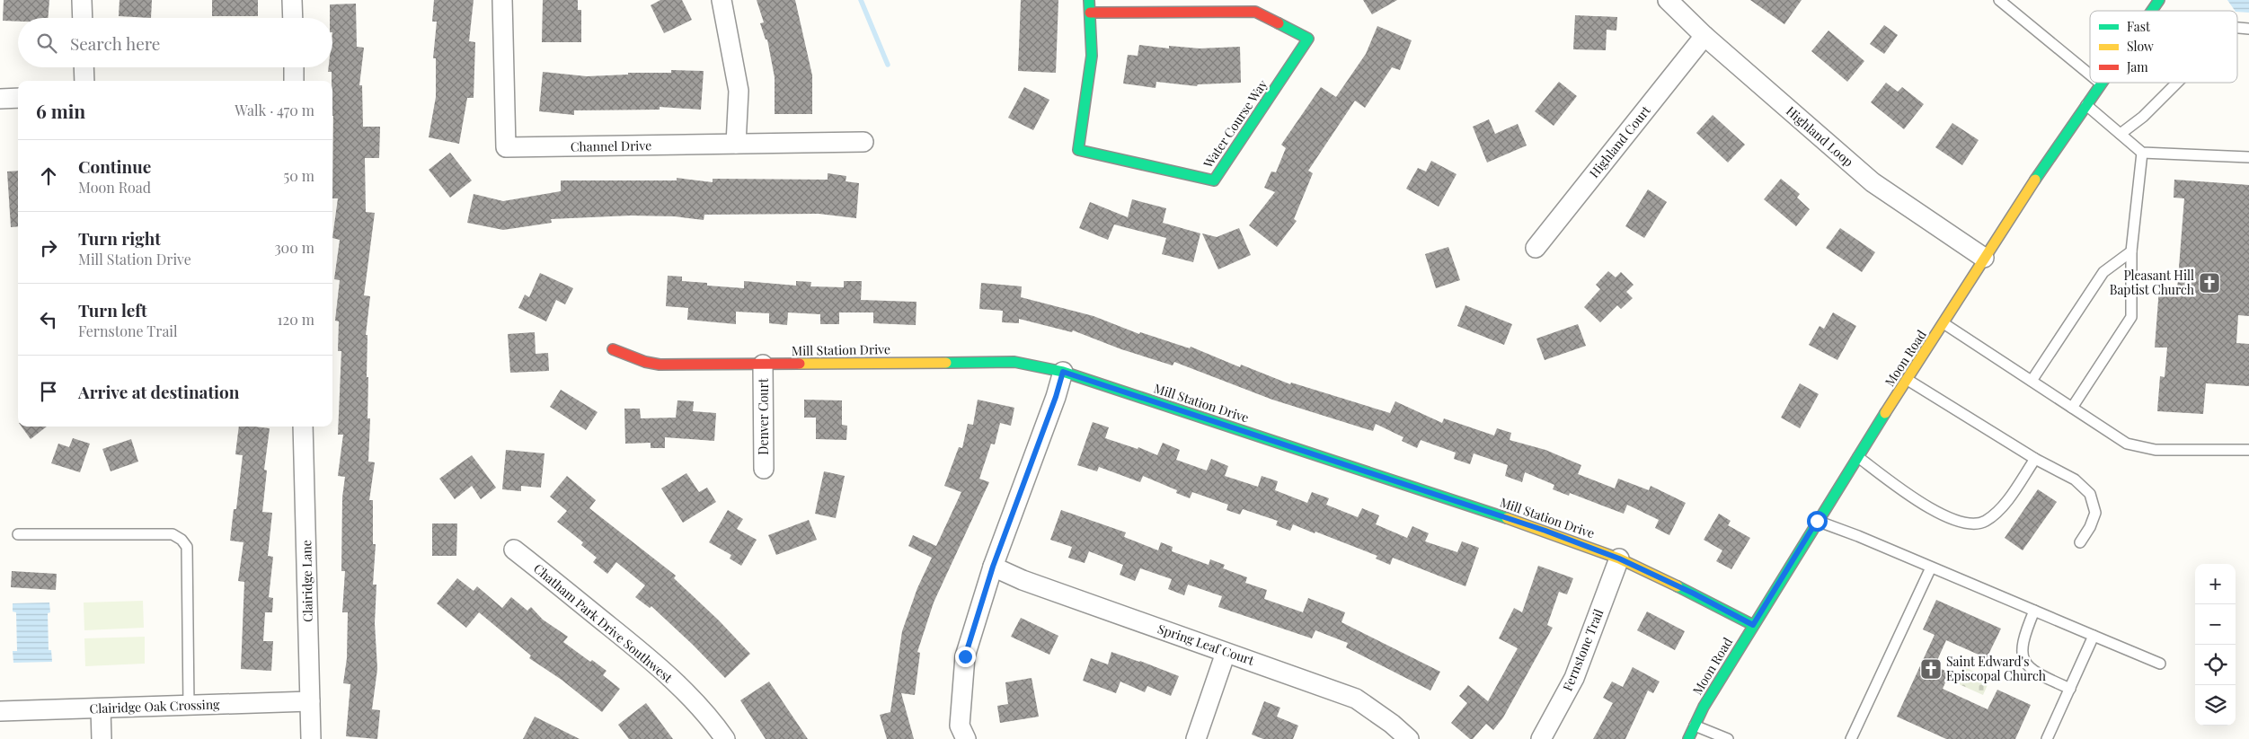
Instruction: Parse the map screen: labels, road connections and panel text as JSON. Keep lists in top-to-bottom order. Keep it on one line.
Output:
{"streets":{"street":["Water Course Way","Highland Loop","Highland Court","Channel Drive","Mill Station Drive","Moon Road","Denver Court","Clairidge Lane","Chatham Park Drive Southwest","Spring Leaf Court","Fernstone Trail","Clairidge Oak Crossing"]},"crossings":[["Highland Loop","Highland Court"],["Highland Loop","Moon Road"],["Mill Station Drive","Moon Road"],["Mill Station Drive","Denver Court"],["Mill Station Drive","Fernstone Trail"],["Clairidge Lane","Clairidge Oak Crossing"]],"places":{"church":["Pleasant Hill Baptist Church","Saint Edward's Episcopal Church"]},"legend":["Fast","Slow","Jam"],"page":{"search":"Search here","heading":["6 min","Walk · 470 m"],"list":[["Continue","Moon Road","50 m"],["Turn right","Mill Station Drive","300 m"],["Turn left","Fernstone Trail","120 m"],"Arrive at destination"],"map_buttons":["+","−"]}}
